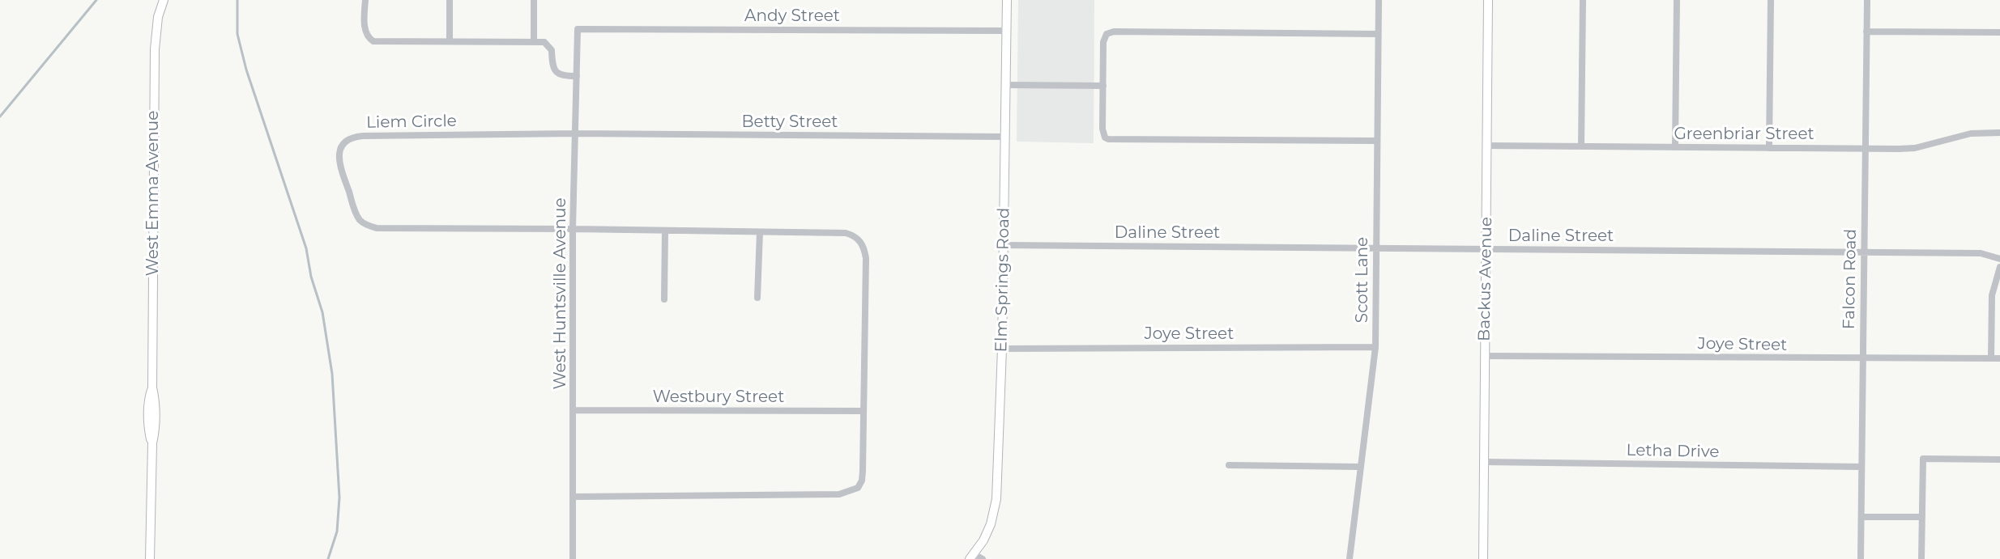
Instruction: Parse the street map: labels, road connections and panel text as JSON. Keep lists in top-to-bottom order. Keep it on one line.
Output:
{"streets":{"street":["Andy Street","Liem Circle","Betty Street","Greenbriar Street","West Emma Avenue","Daline Street","Backus Avenue","Falcon Road","Elm Springs Road","Scott Lane","West Huntsville Avenue","Joye Street","Westbury Street","Letha Drive"]},"crossings":[["Andy Street","Elm Springs Road"],["Andy Street","West Huntsville Avenue"],["Liem Circle","Betty Street"],["Liem Circle","West Huntsville Avenue"],["Liem Circle","Westbury Street"],["Betty Street","Elm Springs Road"],["Betty Street","West Huntsville Avenue"],["Greenbriar Street","Backus Avenue"],["Greenbriar Street","Falcon Road"],["Daline Street","Backus Avenue"],["Daline Street","Falcon Road"],["Daline Street","Elm Springs Road"],["Daline Street","Scott Lane"],["Backus Avenue","Joye Street"],["Backus Avenue","Letha Drive"],["Falcon Road","Joye Street"],["Falcon Road","Letha Drive"],["Elm Springs Road","Joye Street"],["Scott Lane","Joye Street"],["West Huntsville Avenue","Westbury Street"]]}
